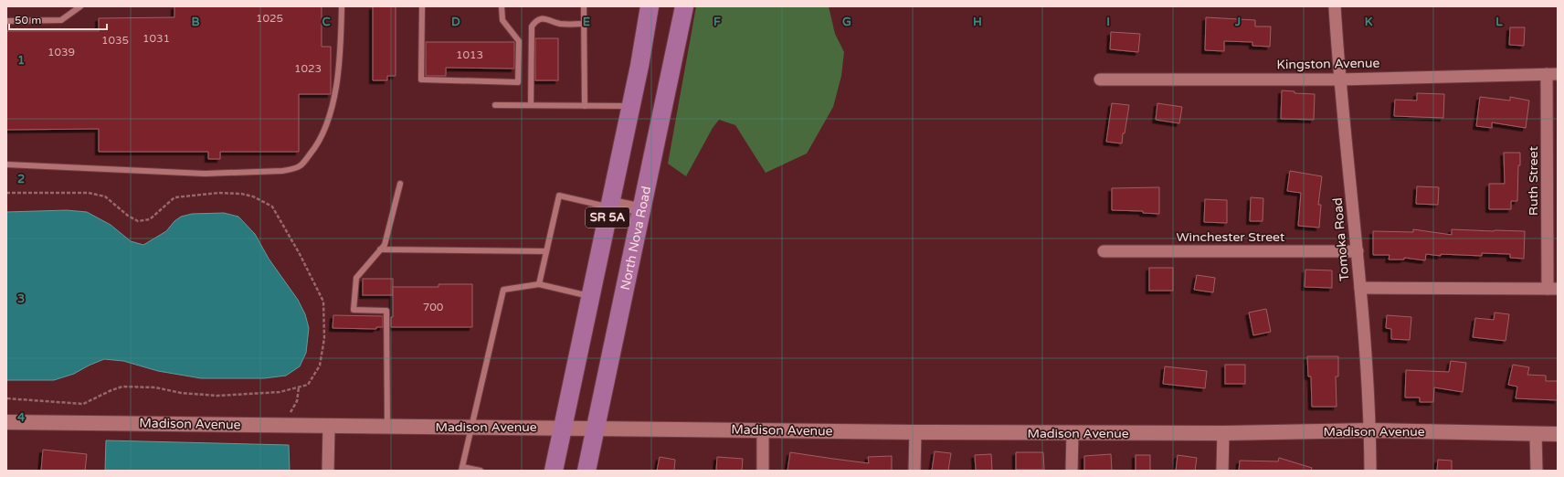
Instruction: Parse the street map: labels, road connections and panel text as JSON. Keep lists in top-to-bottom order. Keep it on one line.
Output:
{"streets":{"main road":["SR 5A","North Nova Road"],"street":["Kingston Avenue","Ruth Street","Winchester Street","Tomoka Road","Madison Avenue"]},"crossings":[["Kingston Avenue","Ruth Street"],["Kingston Avenue","Tomoka Road"],["SR 5A","Madison Avenue"],["Winchester Street","Tomoka Road"],["North Nova Road","Madison Avenue"],["Tomoka Road","Madison Avenue"]],"house_numbers":["1025","1031","1035","1039","1013","1023","700"],"scale_bar":"50 m","grid":{"columns":["B","C","D","E","F","G","H","I","J","K","L"],"rows":["1","2","3","4"]}}
